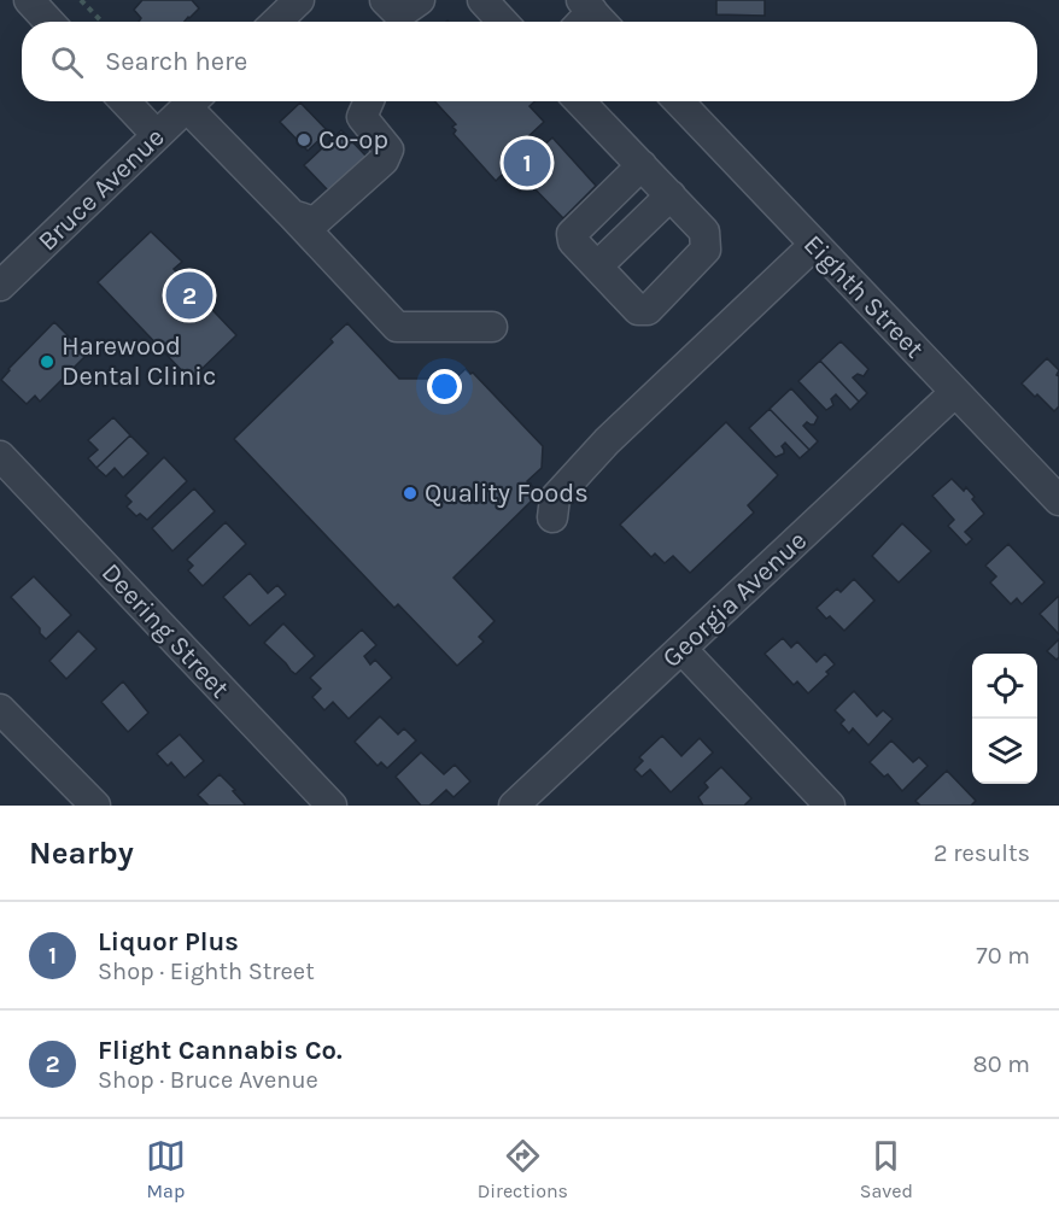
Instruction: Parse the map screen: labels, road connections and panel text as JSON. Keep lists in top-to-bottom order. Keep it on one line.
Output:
{"streets":{"street":["Bruce Avenue","Eighth Street","Georgia Avenue","Deering Street"]},"crossings":[["Eighth Street","Georgia Avenue"]],"places":["Co-op","Harewood Dental Clinic","Quality Foods"],"page":{"search":"Search here","pins":["1","2"],"heading":["Nearby","2 results"],"list":[{"mark":"1","name":"Liquor Plus","note":"Shop · Eighth Street","value":"70 m"},{"mark":"2","name":"Flight Cannabis Co.","note":"Shop · Bruce Avenue","value":"80 m"}],"nav":["Map","Directions","Saved"]}}
